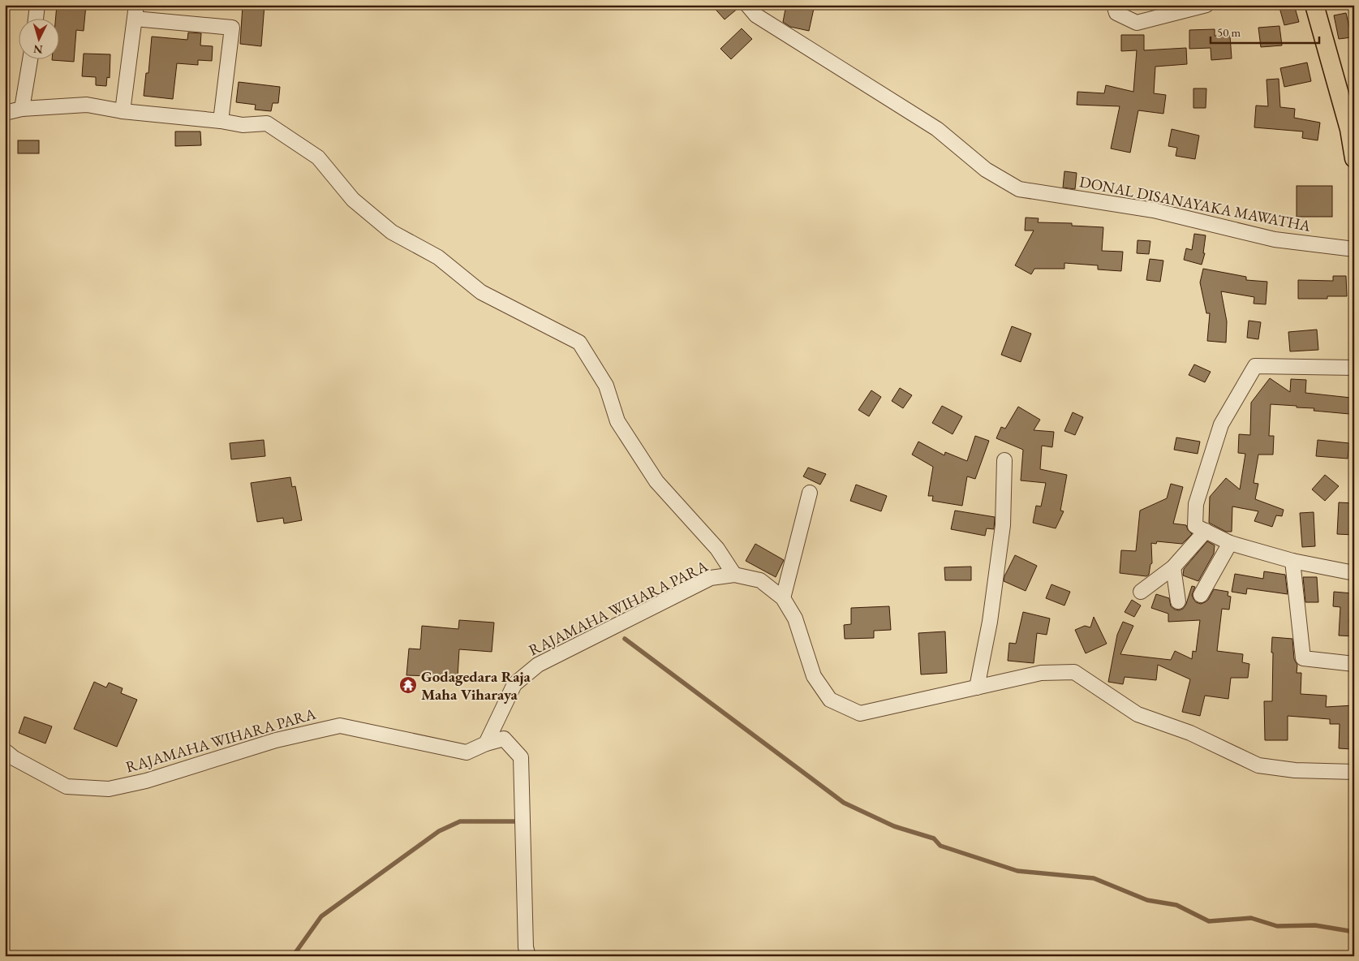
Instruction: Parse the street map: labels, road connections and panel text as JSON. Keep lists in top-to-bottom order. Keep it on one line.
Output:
{"streets":{"street":["DONAL DISANAYAKA MAWATHA","RAJAMAHA WIHARA PARA"]},"places":{"temple":["Godagedara Raja Maha Viharaya"]},"scale_bar":"50 m","north":"bottom"}
